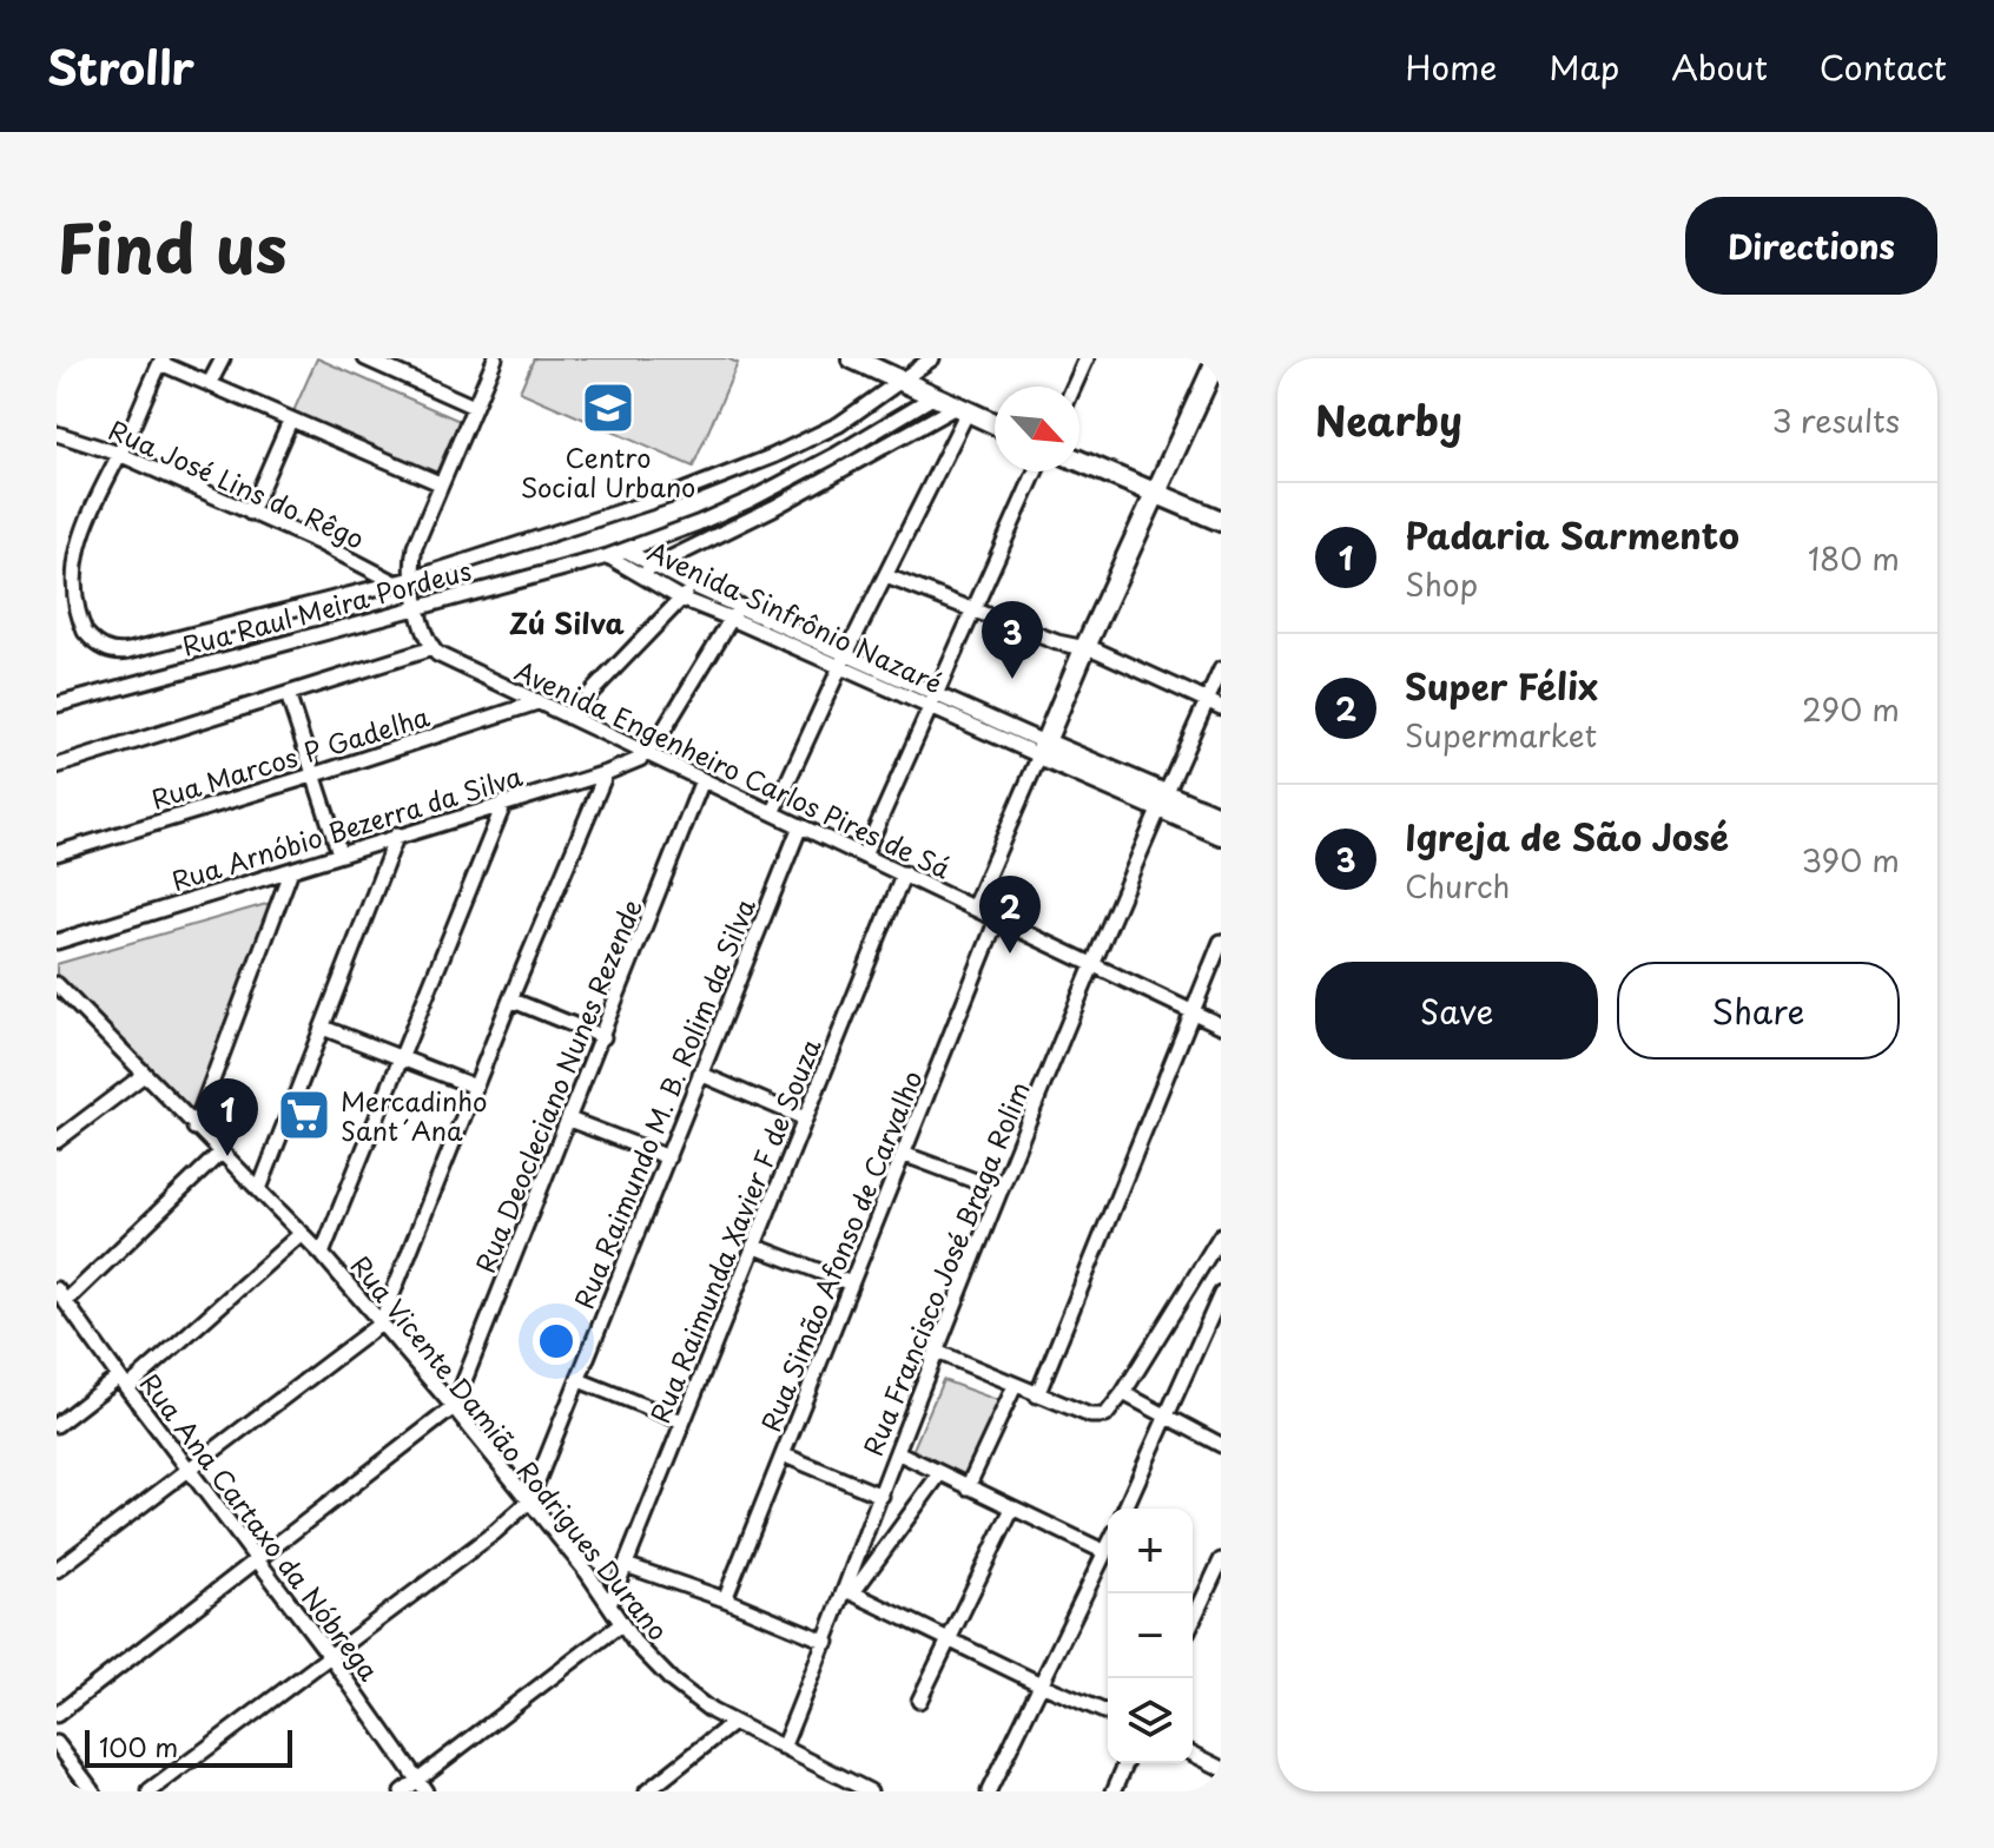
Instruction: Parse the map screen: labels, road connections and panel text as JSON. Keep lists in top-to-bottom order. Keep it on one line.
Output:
{"streets":{"street":["Rua José Lins do Rêgo","Rua Raul Meira Pordeus","Avenida Sinfrônio Nazaré","Rua Marcos P Gadelha","Avenida Engenheiro Carlos Pires de Sá","Rua Arnóbio Bezerra da Silva","Rua Deocleciano Nunes Rezende","Rua Raimundo M. B. Rolim da Silva","Rua Raimunda Xavier F de Souza","Rua Simão Afonso de Carvalho","Rua Francisco José Braga Rolim","Rua Vicente Damião Rodrigues Durano","Rua Ana Cartaxo da Nóbrega"]},"crossings":[["Rua Raul Meira Pordeus","Avenida Sinfrônio Nazaré"],["Avenida Sinfrônio Nazaré","Rua Francisco José Braga Rolim"],["Rua Marcos P Gadelha","Avenida Engenheiro Carlos Pires de Sá"],["Avenida Engenheiro Carlos Pires de Sá","Rua Arnóbio Bezerra da Silva"],["Avenida Engenheiro Carlos Pires de Sá","Rua Deocleciano Nunes Rezende"],["Avenida Engenheiro Carlos Pires de Sá","Rua Raimundo M. B. Rolim da Silva"],["Avenida Engenheiro Carlos Pires de Sá","Rua Raimunda Xavier F de Souza"],["Avenida Engenheiro Carlos Pires de Sá","Rua Simão Afonso de Carvalho"],["Avenida Engenheiro Carlos Pires de Sá","Rua Francisco José Braga Rolim"],["Rua Deocleciano Nunes Rezende","Rua Vicente Damião Rodrigues Durano"],["Rua Raimundo M. B. Rolim da Silva","Rua Vicente Damião Rodrigues Durano"],["Rua Raimunda Xavier F de Souza","Rua Vicente Damião Rodrigues Durano"],["Rua Francisco José Braga Rolim","Rua Vicente Damião Rodrigues Durano"]],"districts":["Zú Silva"],"places":{"school or university":["Centro Social Urbano"],"supermarket":["Mercadinho Sant´Ana"]},"scale_bar":"100 m","north":"bottom right","page":{"header":"Strollr","nav":["Home","Map","About","Contact"],"title":"Find us","buttons":["Directions",["Save","Share"]],"heading":["Nearby","3 results"],"list":[{"mark":"1","name":"Padaria Sarmento","note":"Shop","value":"180 m"},{"mark":"2","name":"Super Félix","note":"Supermarket","value":"290 m"},{"mark":"3","name":"Igreja de São José","note":"Church","value":"390 m"}],"pins":["3","2","1"],"map_buttons":["+","−"],"scale":"100 m"}}
